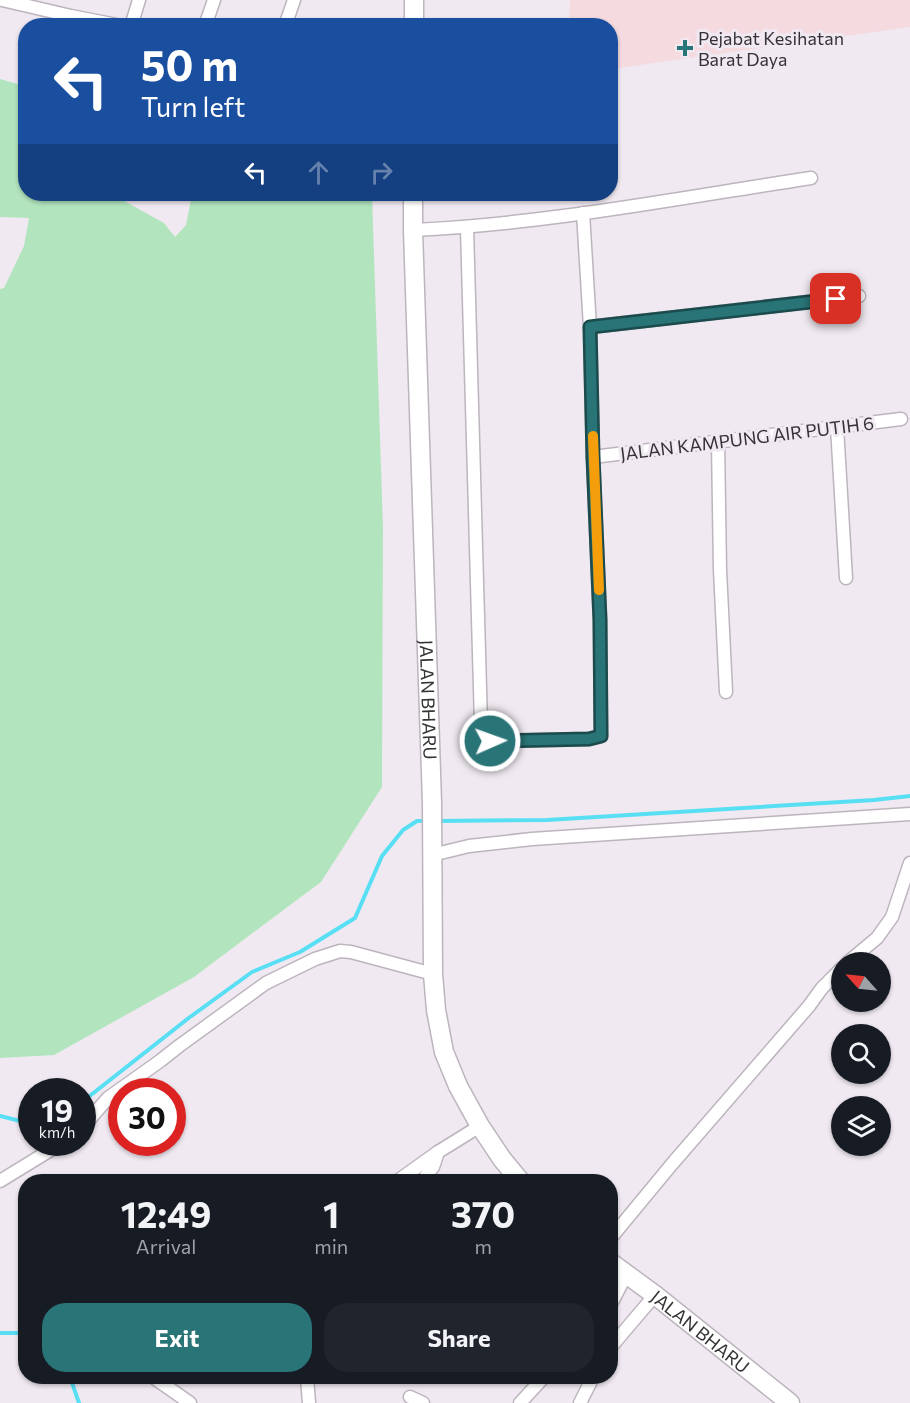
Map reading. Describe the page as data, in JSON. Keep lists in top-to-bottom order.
{
  "streets": {
    "main road": ["JALAN BHARU"],
    "street": ["JALAN KAMPUNG AIR PUTIH 6"]
  },
  "places": {
    "health": ["Pejabat Kesihatan Barat Daya"]
  },
  "north": "top left",
  "page": {
    "turn": ["50 m", "Turn left"],
    "speed": "19 km/h",
    "limit": "30",
    "eta": [
      "12:49",
      "Arrival",
      "1",
      "min",
      "370",
      "m"
    ],
    "buttons": ["Exit", "Share"]
  }
}
